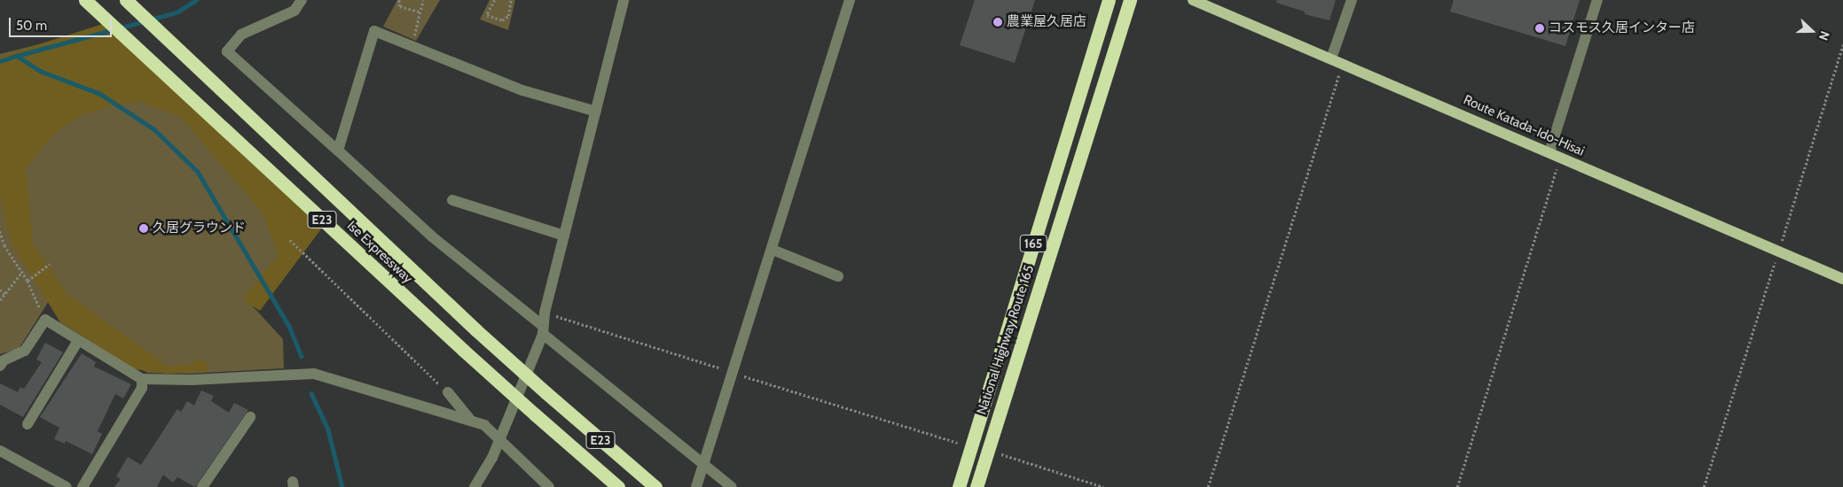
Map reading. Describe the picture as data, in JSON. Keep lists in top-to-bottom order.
{
  "streets": {
    "highway": [
      "E23",
      "165",
      "Ise Expressway",
      "National Highway Route 165"
    ],
    "main road": ["Route Katada-Ido-Hisai"]
  },
  "places": ["農業屋久居店", "コスモス久居インター店", "久居グラウンド"],
  "scale_bar": "50 m",
  "north": "right"
}
